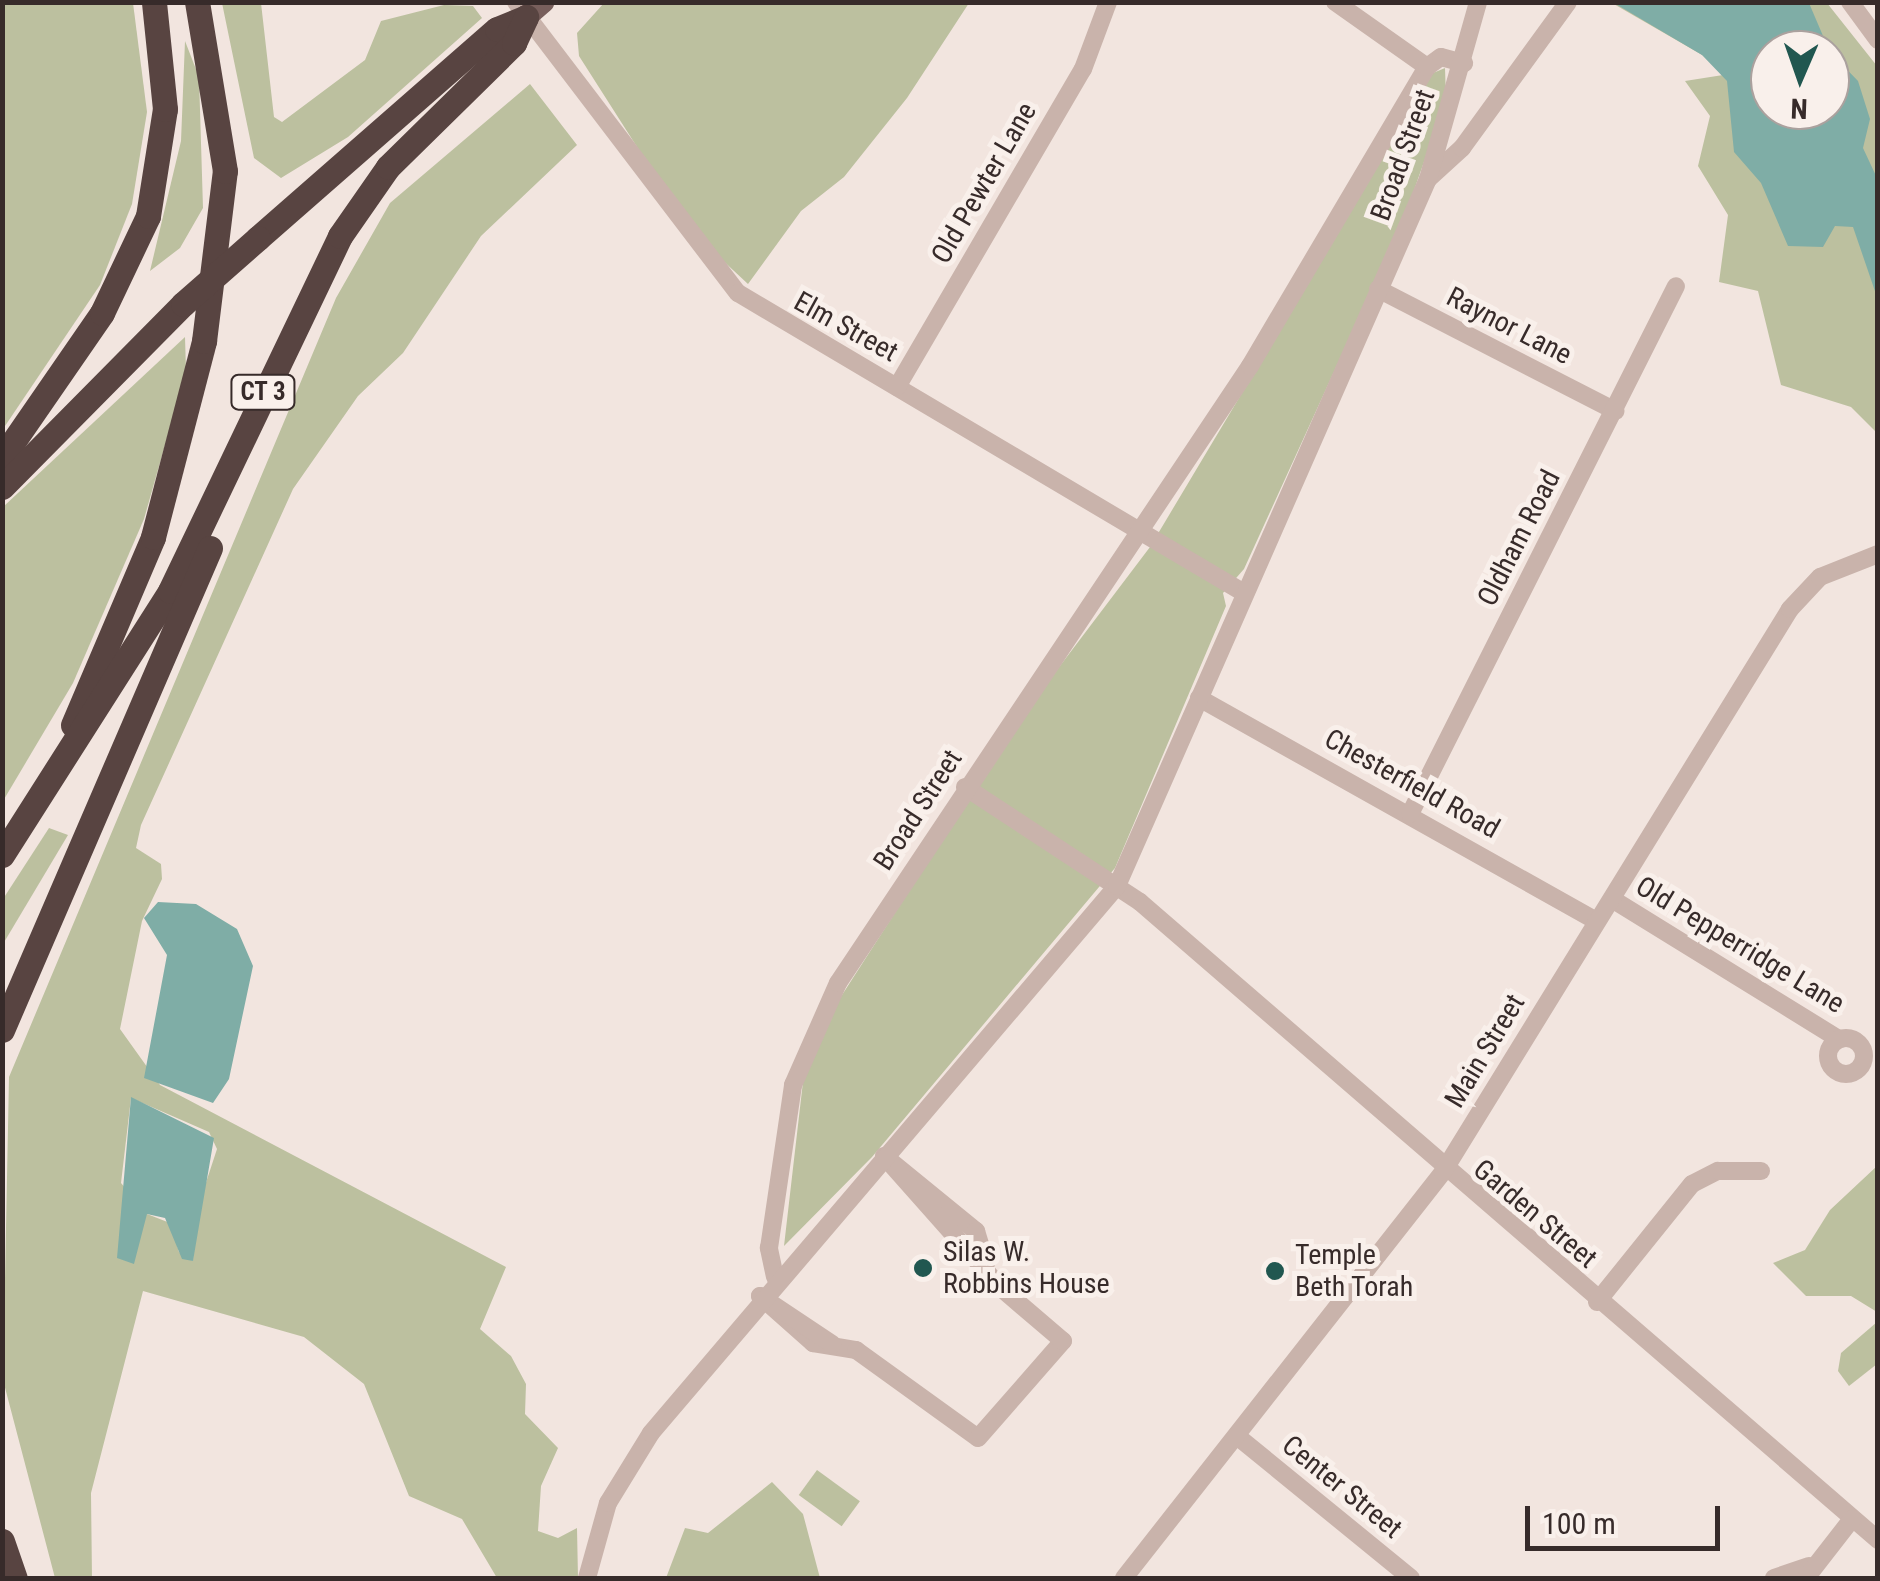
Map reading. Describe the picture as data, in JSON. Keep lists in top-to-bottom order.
{
  "streets": {
    "highway": ["CT 3"],
    "street": [
      "Broad Street",
      "Old Pewter Lane",
      "Raynor Lane",
      "Elm Street",
      "Oldham Road",
      "Chesterfield Road",
      "Old Pepperridge Lane",
      "Main Street",
      "Garden Street",
      "Center Street"
    ]
  },
  "crossings": [
    ["Broad Street", "Raynor Lane"],
    ["Broad Street", "Elm Street"],
    ["Broad Street", "Chesterfield Road"],
    ["Broad Street", "Garden Street"],
    ["Old Pewter Lane", "Elm Street"],
    ["Raynor Lane", "Oldham Road"],
    ["Elm Street", "CT 3"],
    ["Oldham Road", "Chesterfield Road"],
    ["Chesterfield Road", "Main Street"],
    ["Old Pepperridge Lane", "Main Street"],
    ["Main Street", "Garden Street"],
    ["Main Street", "Center Street"]
  ],
  "places": ["Silas W. Robbins House", "Temple Beth Torah"],
  "scale_bar": "100 m",
  "north": "bottom"
}
